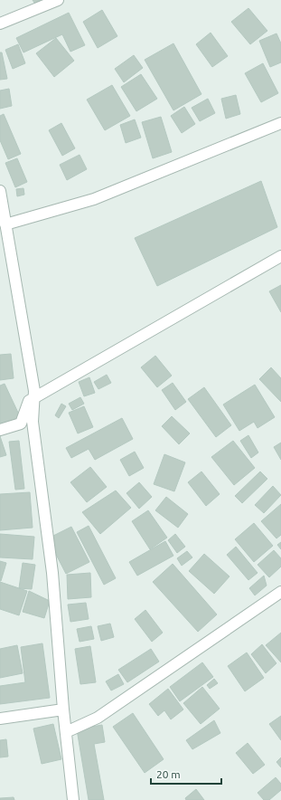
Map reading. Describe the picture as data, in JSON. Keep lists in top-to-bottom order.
{
  "scale_bar": "20 m"
}
